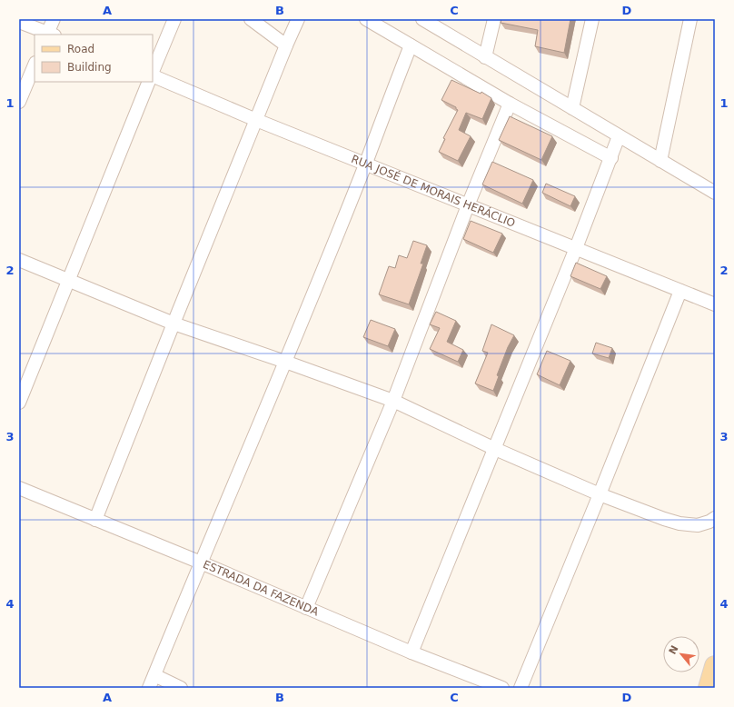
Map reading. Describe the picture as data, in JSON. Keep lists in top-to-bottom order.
{
  "streets": {
    "street": ["RUA JOSÉ DE MORAIS HERÁCLIO", "ESTRADA DA FAZENDA"]
  },
  "legend": ["Road", "Building"],
  "north": "top left",
  "grid": {
    "columns": [
      "A",
      "B",
      "C",
      "D"
    ],
    "rows": [
      "1",
      "2",
      "3",
      "4"
    ]
  }
}
